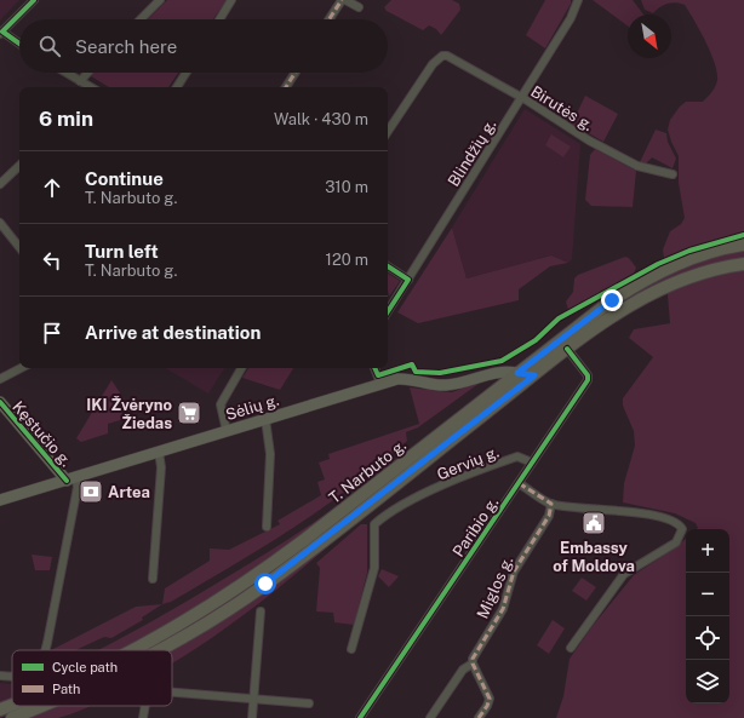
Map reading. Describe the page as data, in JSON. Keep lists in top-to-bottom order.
{
  "streets": {
    "main road": ["Sėlių g.", "Kęstučio g.", "T. Narbuto g."],
    "street": [
      "Birutės g.",
      "Blindžių g.",
      "Gervių g.",
      "Paribio g.",
      "Miglos g."
    ]
  },
  "crossings": [
    ["Birutės g.", "Blindžių g."],
    ["Sėlių g.", "Kęstučio g."],
    ["Sėlių g.", "T. Narbuto g."],
    ["Gervių g.", "Paribio g."],
    ["T. Narbuto g.", "Paribio g."]
  ],
  "places": {
    "supermarket": ["IKI Žvėryno Žiedas"],
    "bank": ["Artea"],
    "public building": ["Embassy of Moldova"]
  },
  "legend": ["Cycle path", "Path"],
  "north": "bottom right",
  "page": {
    "search": "Search here",
    "heading": ["6 min", "Walk · 430 m"],
    "list": [
      ["Continue", "T. Narbuto g.", "310 m"],
      ["Turn left", "T. Narbuto g.", "120 m"],
      "Arrive at destination"
    ],
    "map_buttons": ["+", "−"]
  }
}
